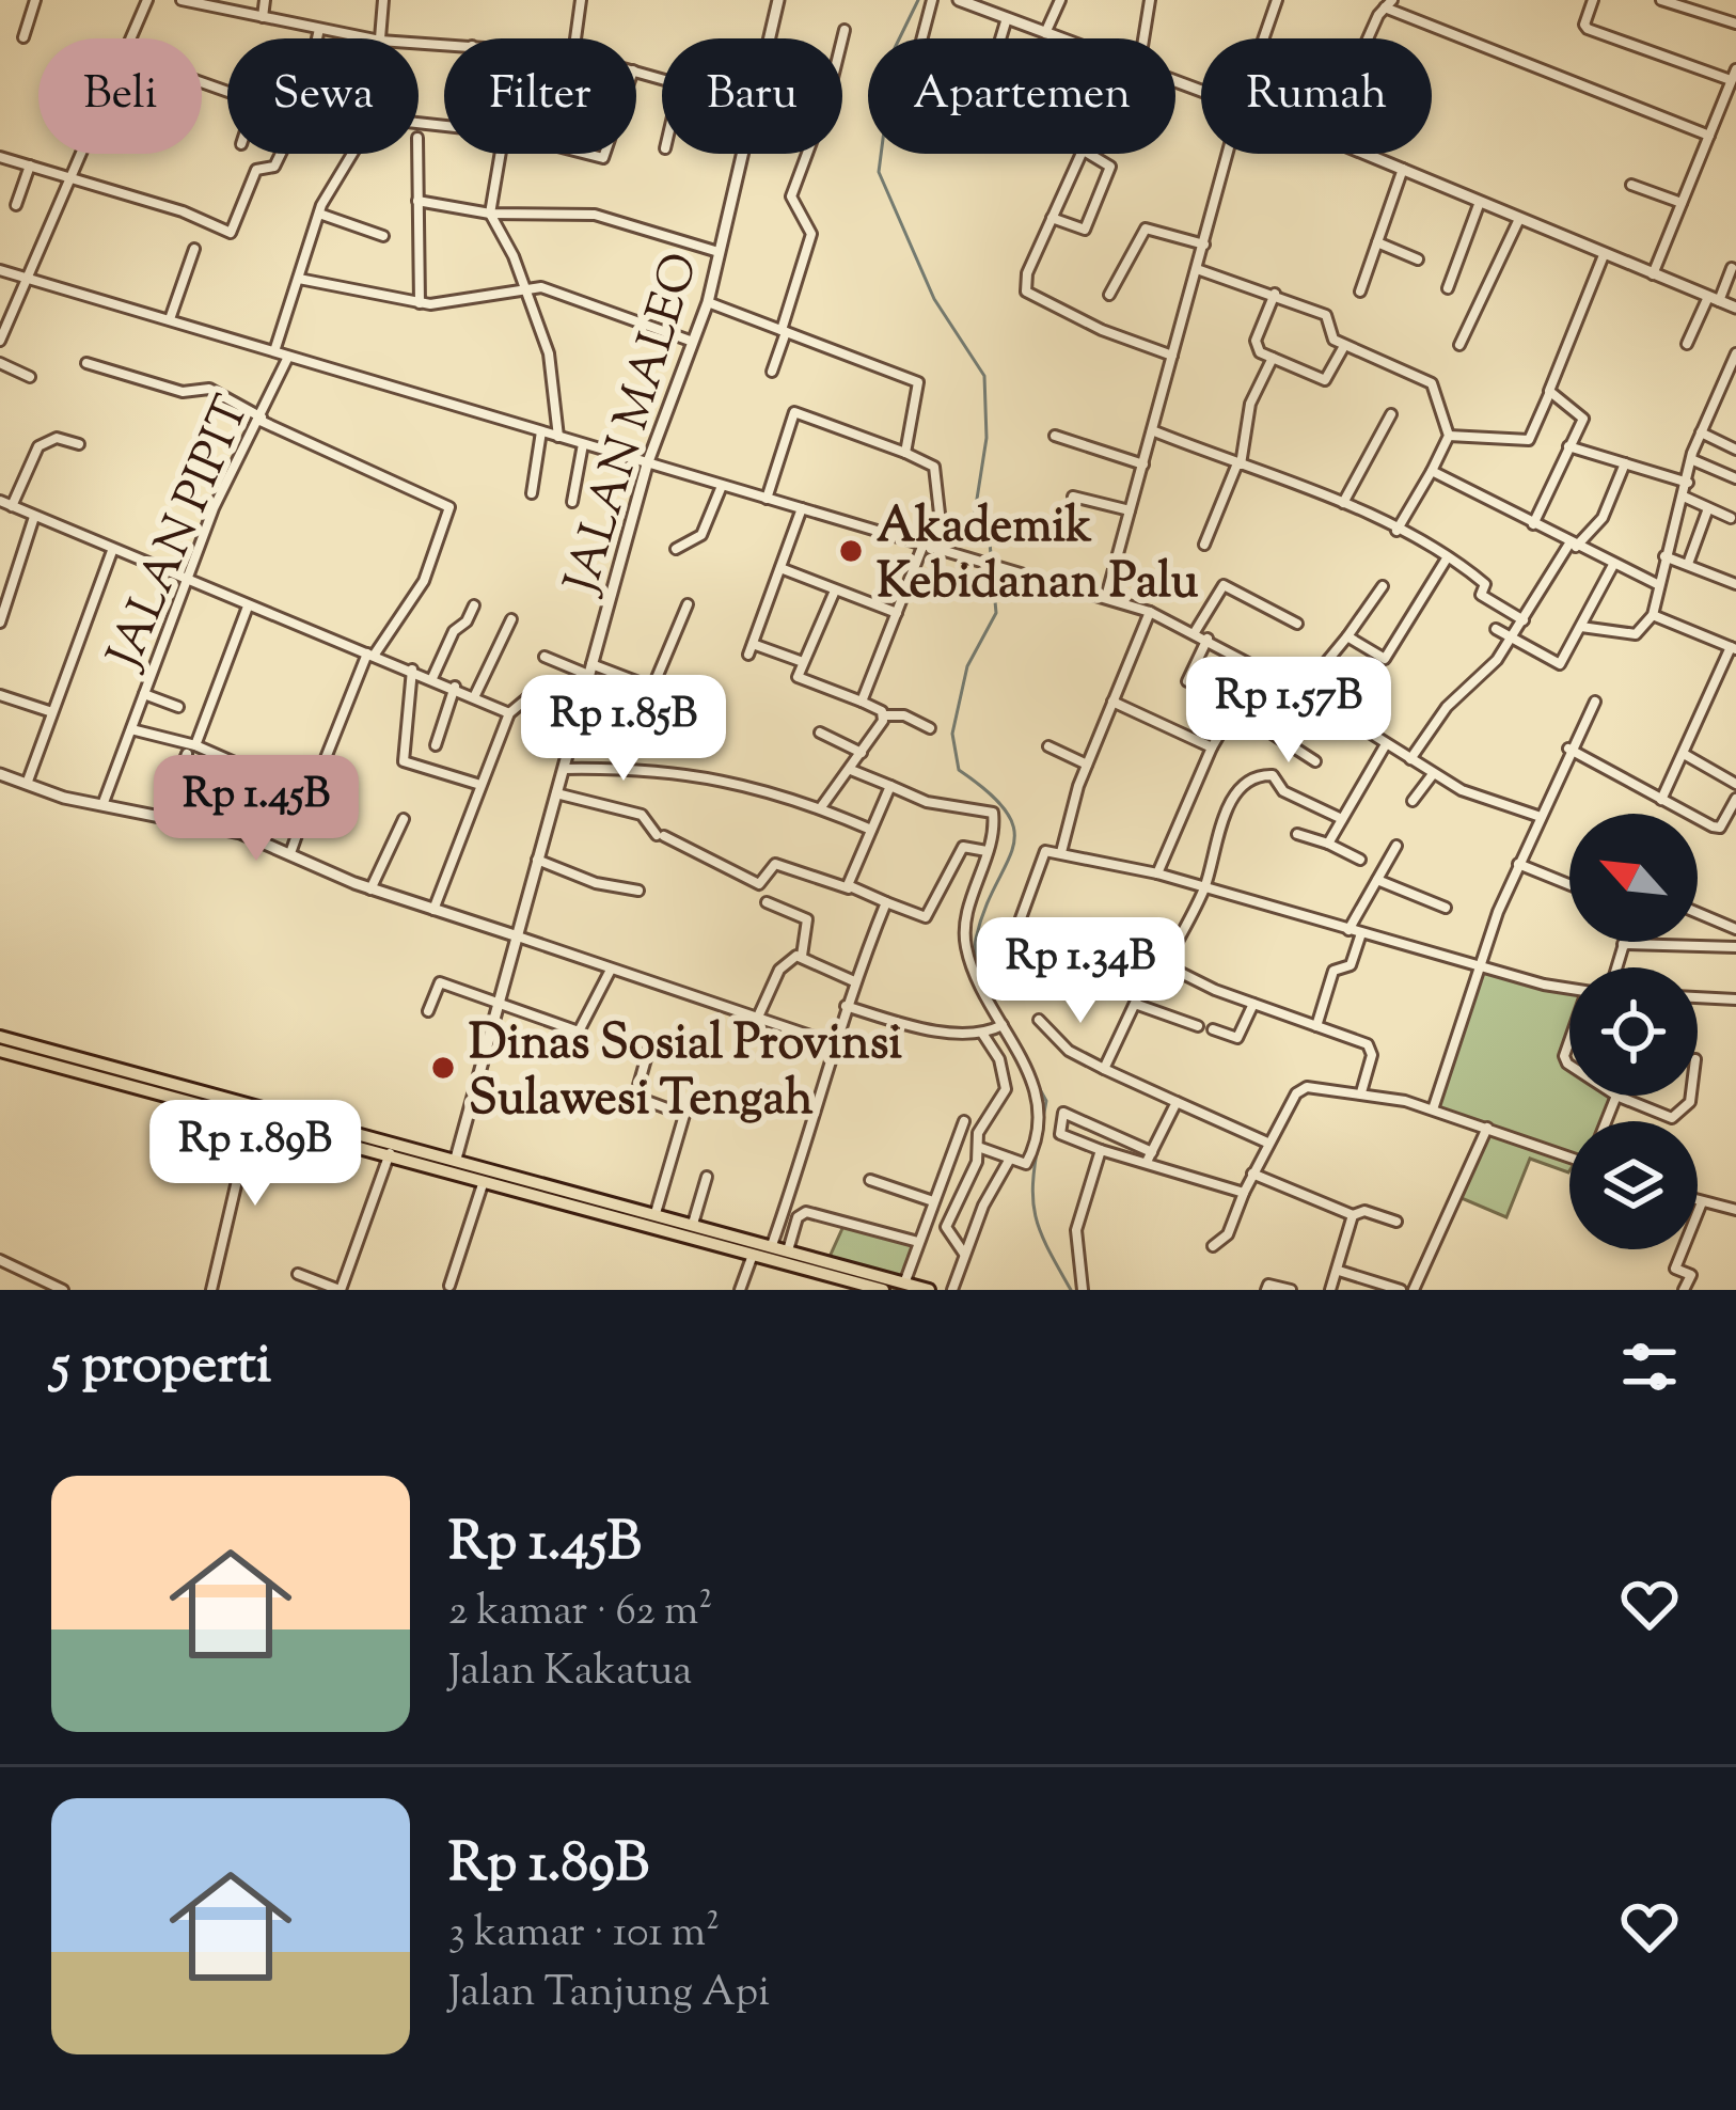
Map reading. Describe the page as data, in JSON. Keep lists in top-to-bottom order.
{
  "streets": {
    "street": ["JALAN MALEO", "JALAN PIPIT"]
  },
  "places": ["Akademik Kebidanan Palu", "Dinas Sosial Provinsi Sulawesi Tengah"],
  "north": "top left",
  "page": {
    "chip": [
      "Beli",
      "Sewa",
      "Filter",
      "Baru",
      "Apartemen",
      "Rumah"
    ],
    "price": [
      "Rp 1.57B",
      "Rp 1.85B",
      "Rp 1.45B",
      "Rp 1.34B",
      "Rp 1.89B"
    ],
    "heading": "5 properti",
    "list": [
      {
        "name": "Rp 1.45B",
        "note": "2 kamar · 62 m² · Jalan Kakatua"
      },
      {
        "name": "Rp 1.89B",
        "note": "3 kamar · 101 m² · Jalan Tanjung Api"
      }
    ]
  }
}
